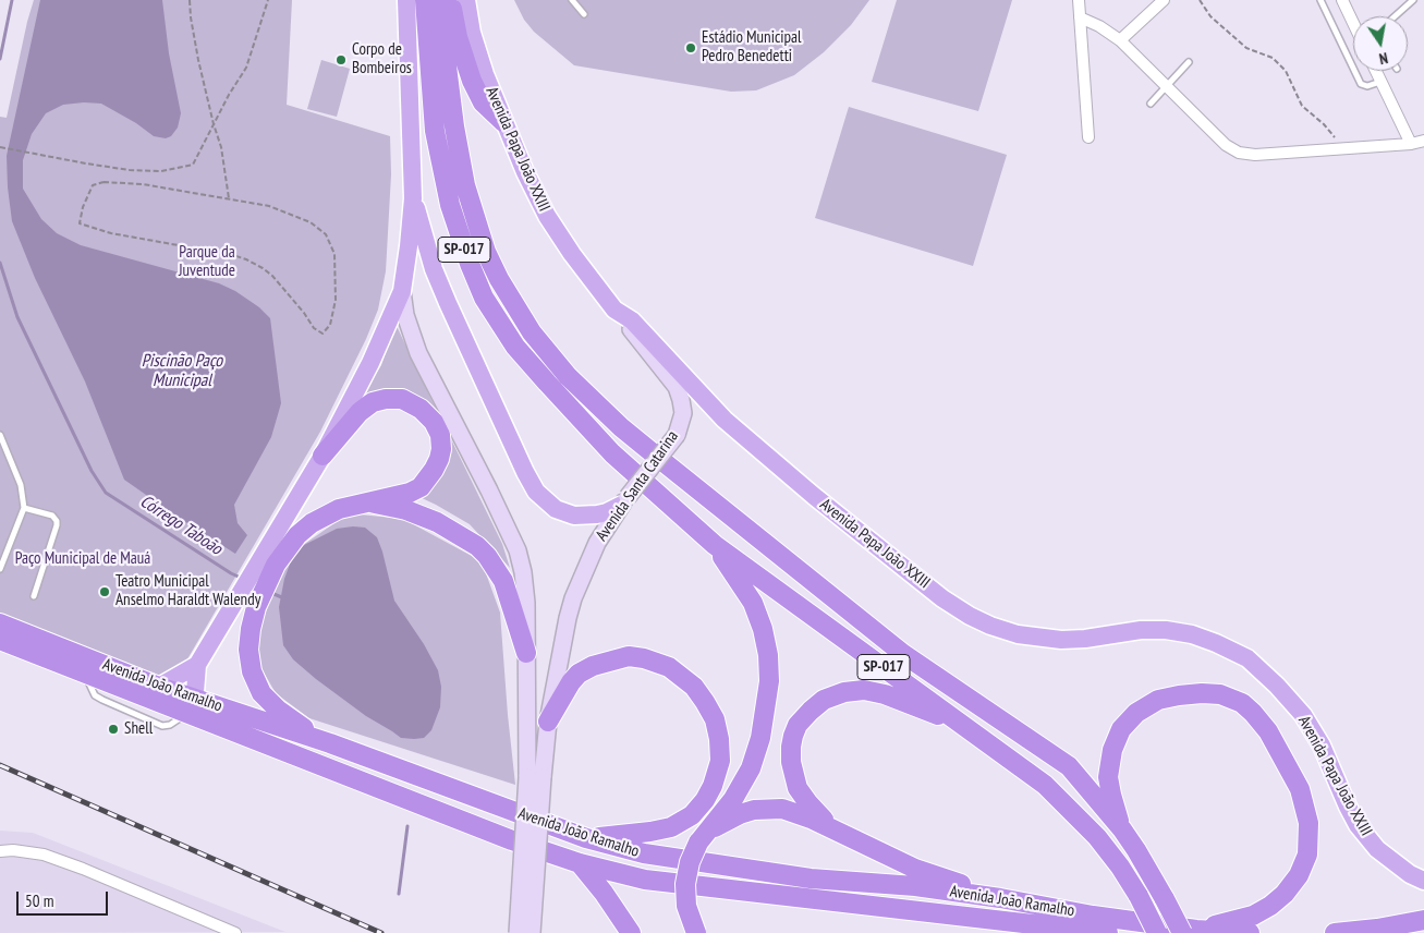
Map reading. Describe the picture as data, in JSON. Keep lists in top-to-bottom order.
{
  "streets": {
    "highway": ["SP-017", "Avenida João Ramalho"],
    "main road": ["Avenida Papa João XXIII", "Avenida Santa Catarina"]
  },
  "crossings": [
    ["Avenida Papa João XXIII", "Avenida Santa Catarina"],
    ["SP-017", "Avenida João Ramalho"]
  ],
  "water": ["Piscinão Paço Municipal", "Córrego Taboão"],
  "parks": ["Parque da Juventude", "Paço Municipal de Mauá"],
  "places": [
    "Estádio Municipal Pedro Benedetti",
    "Corpo de Bombeiros",
    "Teatro Municipal Anselmo Haraldt Walendy",
    "Shell"
  ],
  "scale_bar": "50 m",
  "north": "bottom"
}
